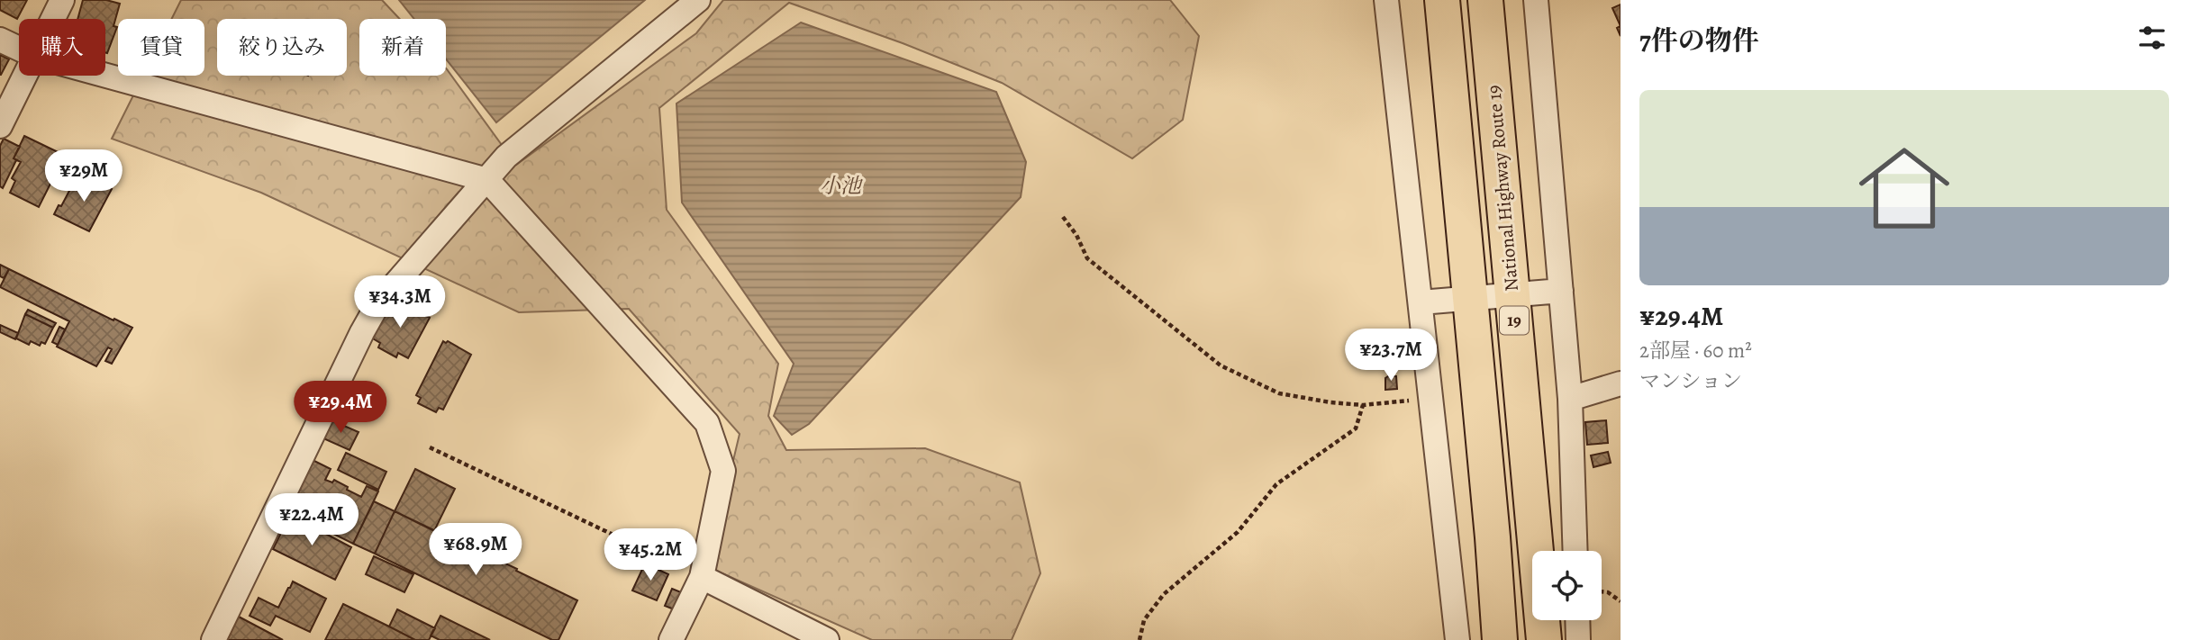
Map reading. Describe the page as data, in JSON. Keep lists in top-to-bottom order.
{
  "streets": {
    "highway": ["National Highway Route 19", "19"]
  },
  "water": ["小池"],
  "page": {
    "heading": "7件の物件",
    "chip": [
      "購入",
      "賃貸",
      "絞り込み",
      "新着"
    ],
    "list": [
      {
        "name": "¥29.4M",
        "note": "2部屋 · 60 m² · マンション"
      }
    ],
    "price": [
      "¥29M",
      "¥34.3M",
      "¥23.7M",
      "¥29.4M",
      "¥22.4M",
      "¥68.9M",
      "¥45.2M"
    ]
  }
}
